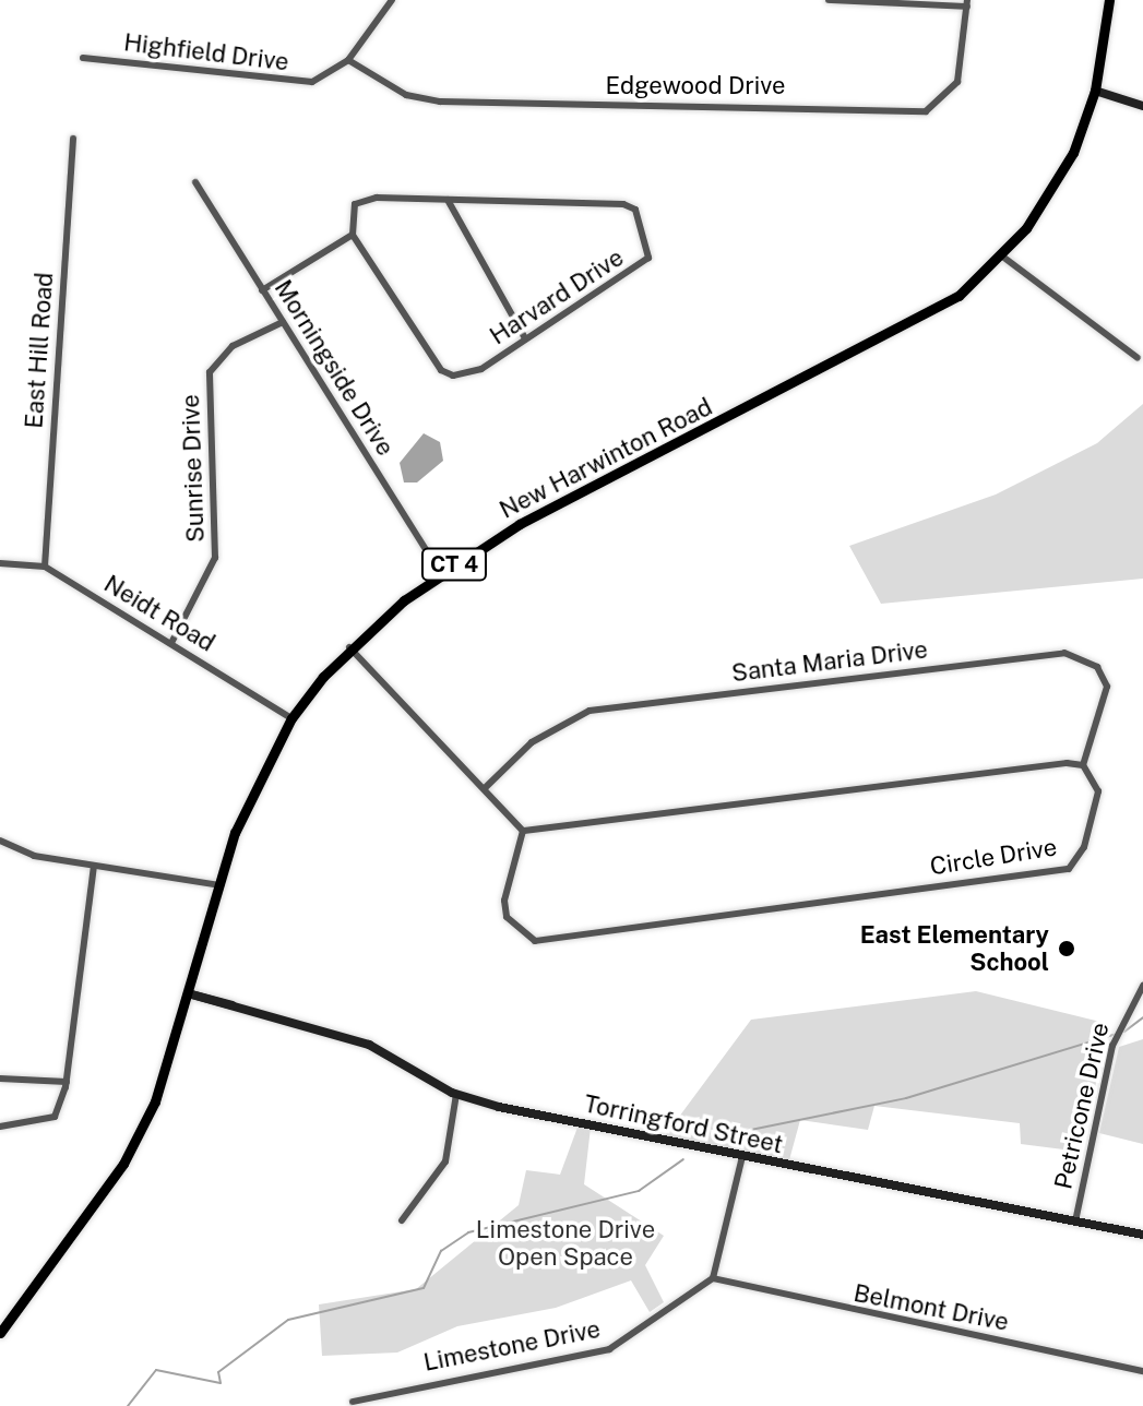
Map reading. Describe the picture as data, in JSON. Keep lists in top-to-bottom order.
{
  "streets": {
    "main road": ["New Harwinton Road", "CT 4", "Torringford Street"],
    "street": [
      "Highfield Drive",
      "Edgewood Drive",
      "Harvard Drive",
      "East Hill Road",
      "Morningside Drive",
      "Sunrise Drive",
      "Neidt Road",
      "Santa Maria Drive",
      "Circle Drive",
      "Petricone Drive",
      "Belmont Drive",
      "Limestone Drive"
    ]
  },
  "crossings": [
    ["Highfield Drive", "Edgewood Drive"],
    ["East Hill Road", "Neidt Road"],
    ["Morningside Drive", "New Harwinton Road"],
    ["Morningside Drive", "Sunrise Drive"],
    ["New Harwinton Road", "Neidt Road"],
    ["New Harwinton Road", "Torringford Street"],
    ["Sunrise Drive", "Neidt Road"],
    ["Santa Maria Drive", "Circle Drive"],
    ["Petricone Drive", "Torringford Street"],
    ["Belmont Drive", "Limestone Drive"]
  ],
  "parks": ["Limestone Drive Open Space"],
  "places": ["East Elementary School"]
}
